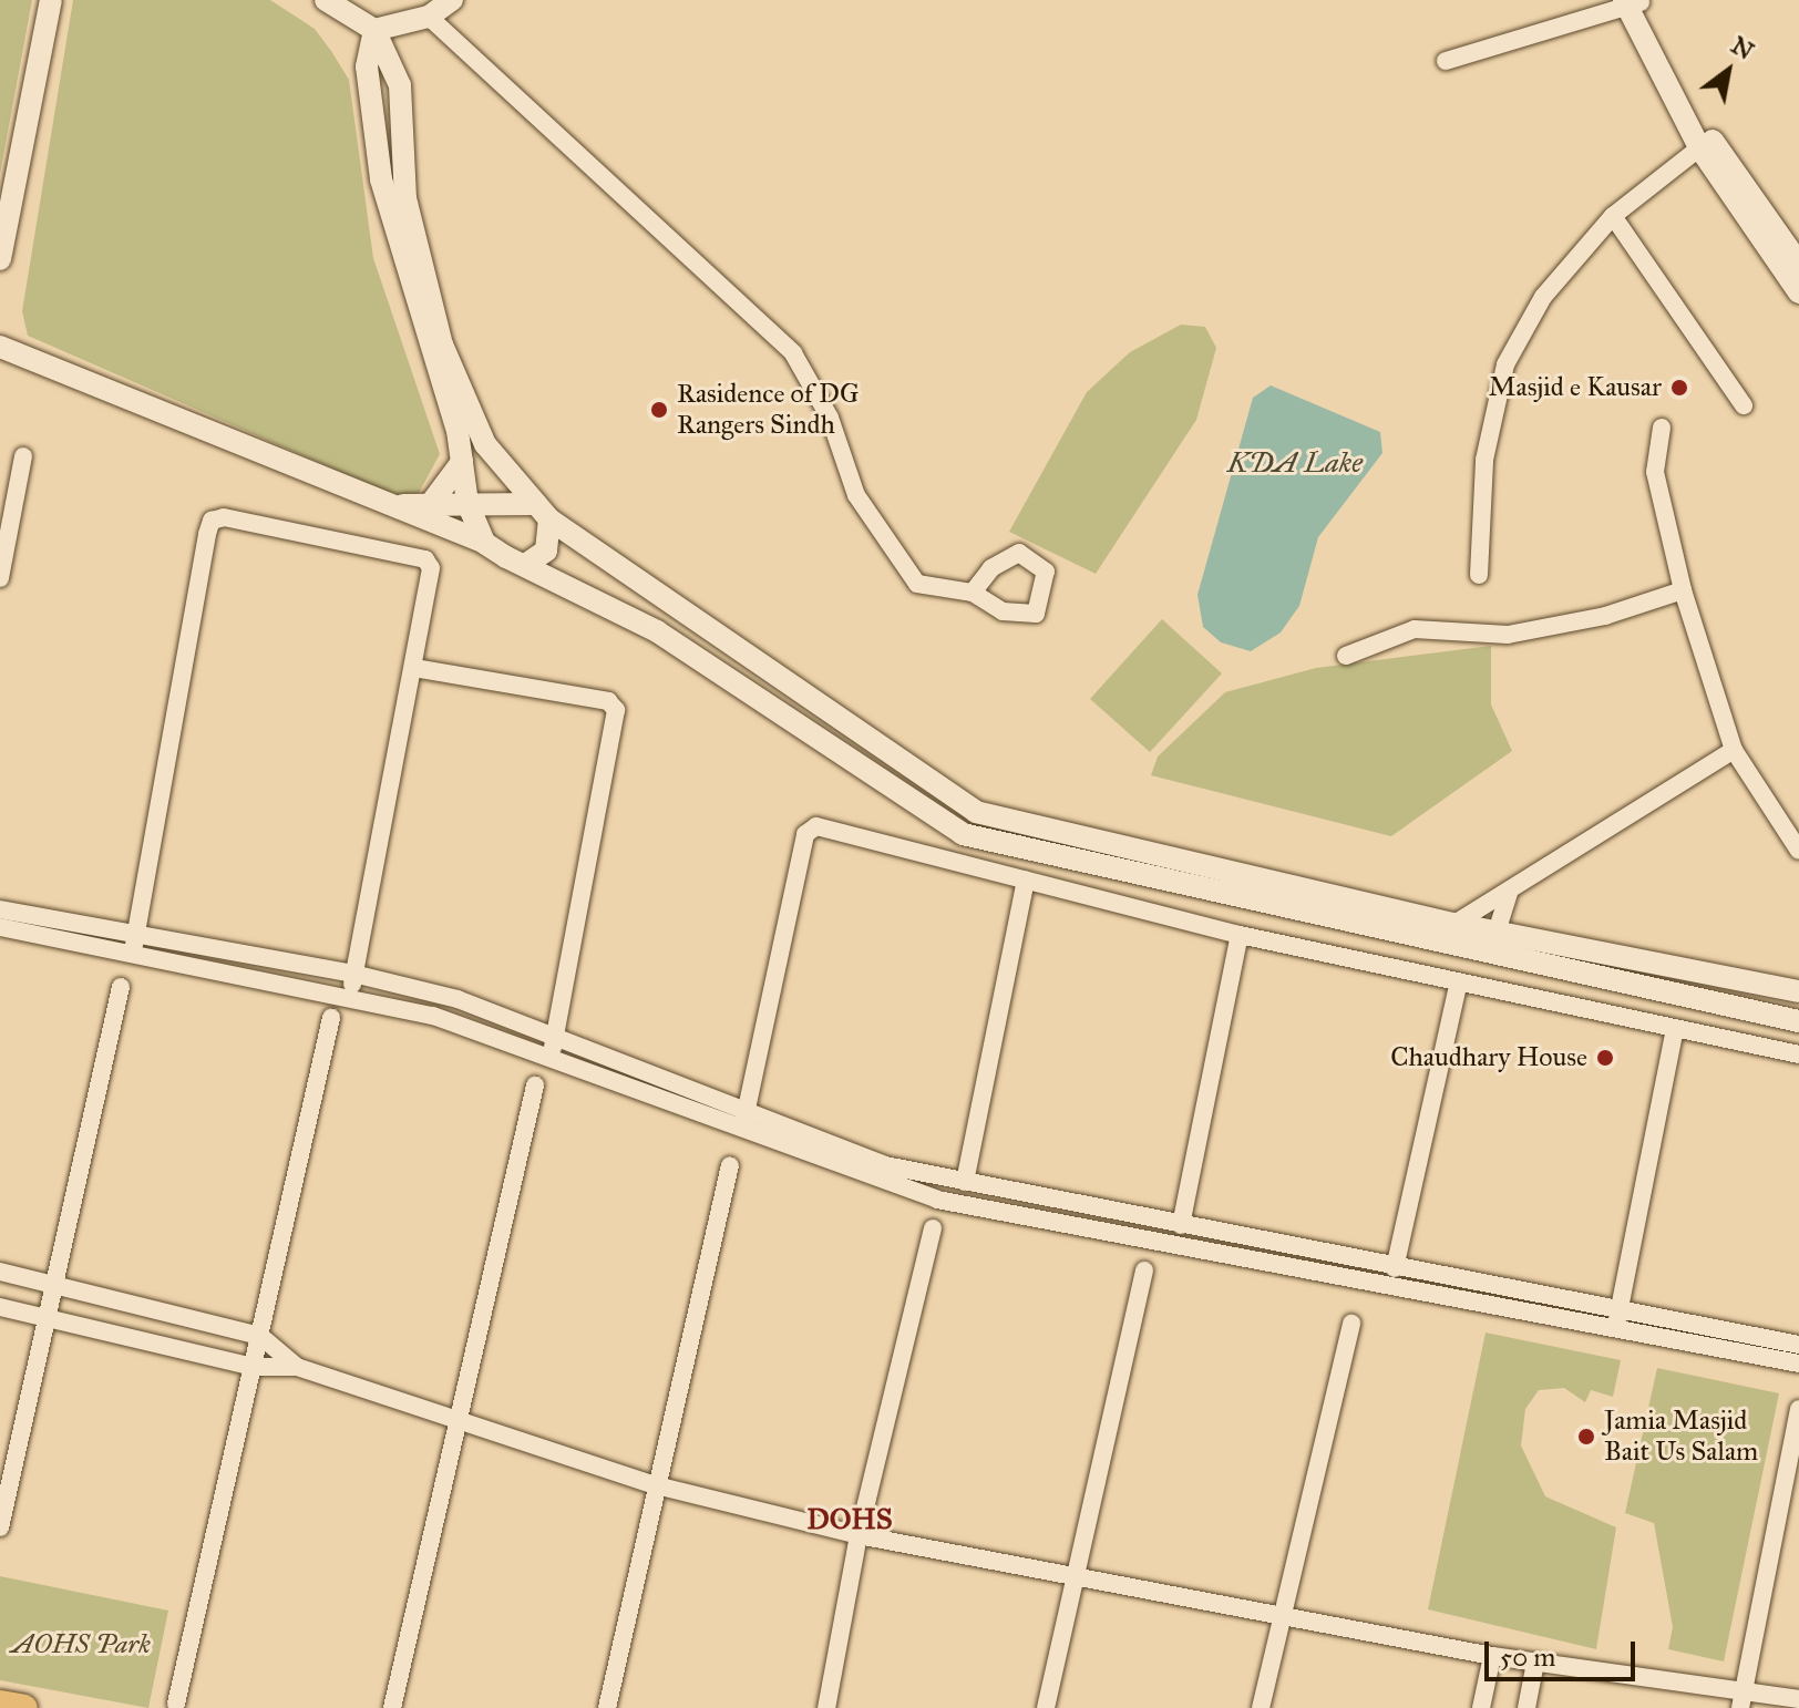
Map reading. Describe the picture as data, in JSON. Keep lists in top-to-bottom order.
{
  "districts": ["DOHS"],
  "water": ["KDA Lake"],
  "parks": ["AOHS Park"],
  "places": [
    "Masjid e Kausar",
    "Rasidence of DG Rangers Sindh",
    "Chaudhary House",
    "Jamia Masjid Bait Us Salam"
  ],
  "scale_bar": "50 m",
  "north": "top right"
}
